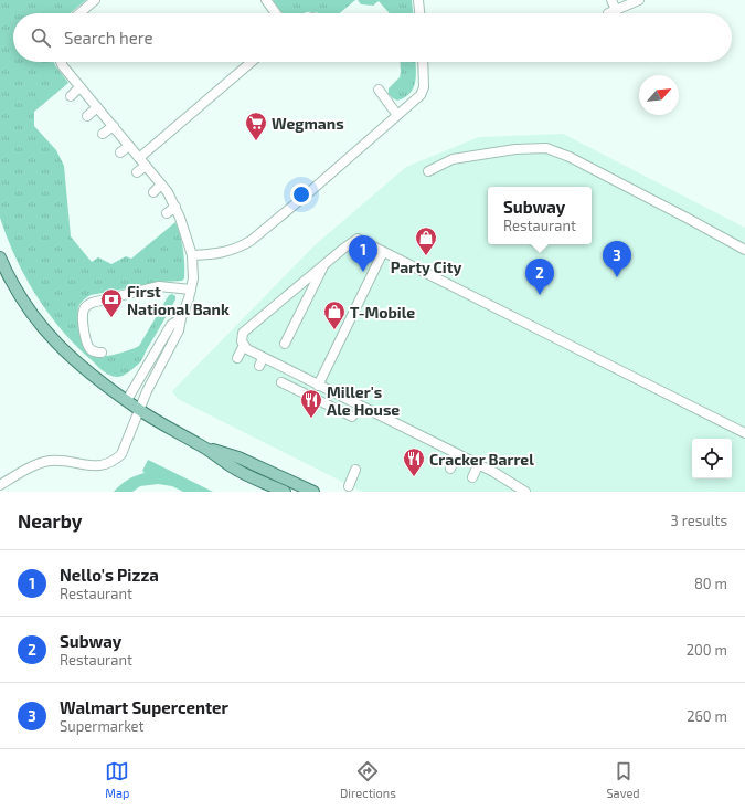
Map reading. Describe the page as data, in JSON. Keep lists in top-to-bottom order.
{
  "places": {
    "supermarket": ["Wegmans"],
    "shop": ["Party City", "T-Mobile"],
    "bank": ["First National Bank"],
    "restaurant": ["Miller's Ale House", "Cracker Barrel"]
  },
  "north": "top right",
  "page": {
    "search": "Search here",
    "popup": ["Subway", "Restaurant"],
    "pins": ["1", "3", "2"],
    "heading": ["Nearby", "3 results"],
    "list": [
      {
        "mark": "1",
        "name": "Nello's Pizza",
        "note": "Restaurant",
        "value": "80 m"
      },
      {
        "mark": "2",
        "name": "Subway",
        "note": "Restaurant",
        "value": "200 m"
      },
      {
        "mark": "3",
        "name": "Walmart Supercenter",
        "note": "Supermarket",
        "value": "260 m"
      }
    ],
    "nav": ["Map", "Directions", "Saved"]
  }
}
